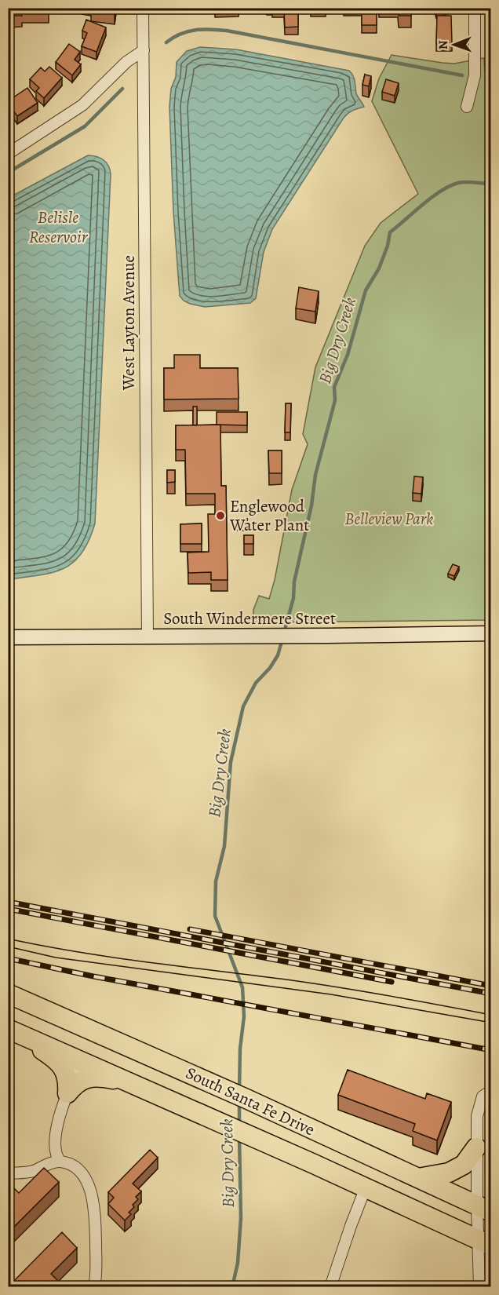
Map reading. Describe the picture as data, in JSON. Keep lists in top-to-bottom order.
{
  "streets": {
    "highway": ["South Santa Fe Drive"],
    "street": ["West Layton Avenue", "South Windermere Street"]
  },
  "crossings": [
    ["West Layton Avenue", "South Windermere Street"]
  ],
  "water": ["Belisle Reservoir", "Big Dry Creek"],
  "parks": ["Belleview Park"],
  "places": ["Englewood Water Plant"],
  "north": "left"
}
